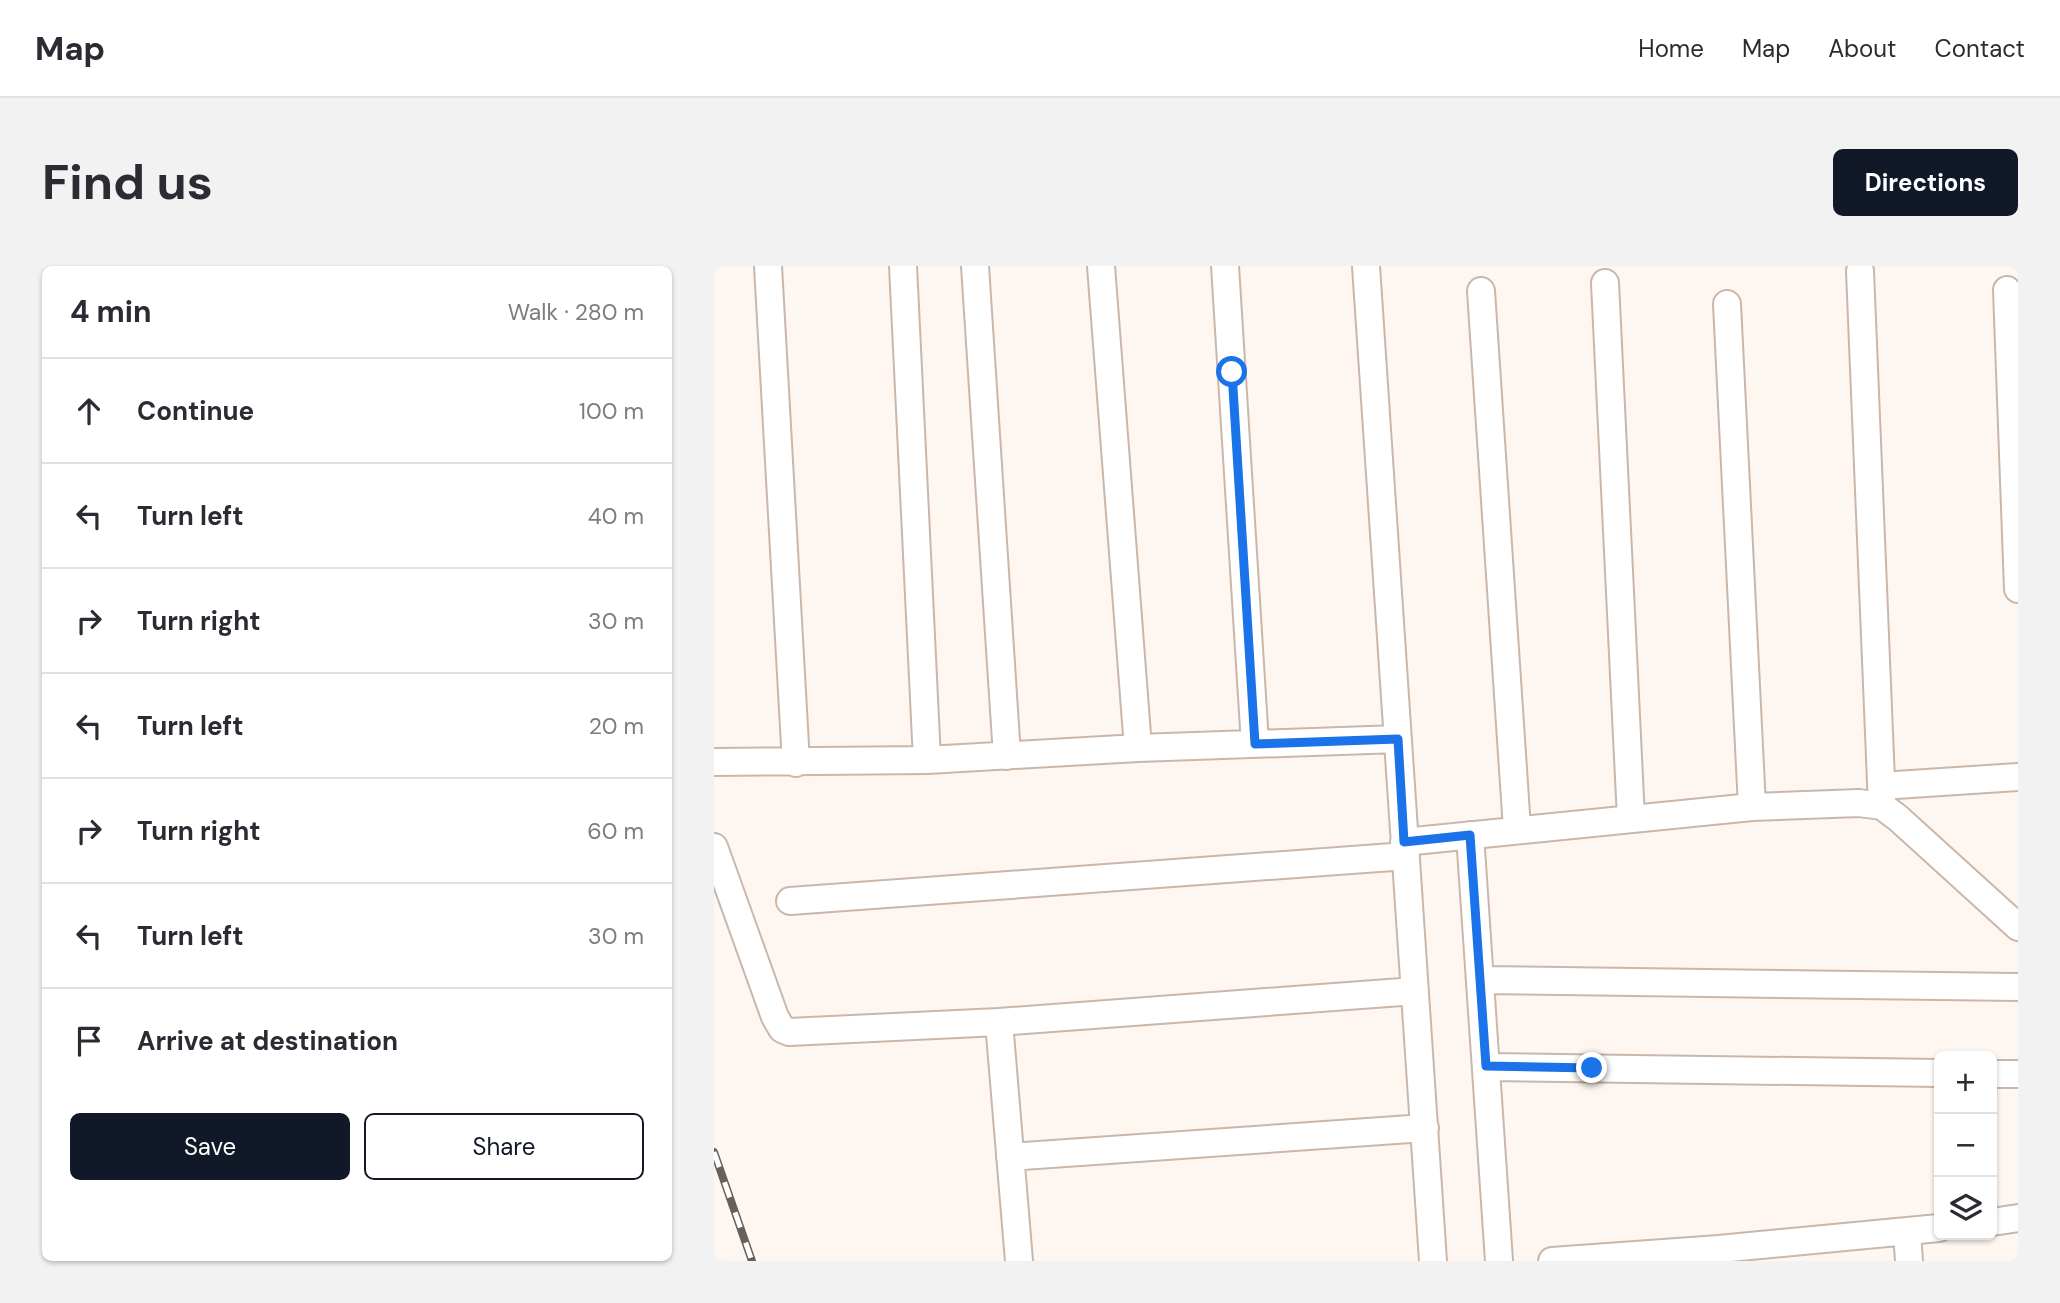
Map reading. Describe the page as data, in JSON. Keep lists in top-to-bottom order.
{
  "page": {
    "header": "Map",
    "nav": [
      "Home",
      "Map",
      "About",
      "Contact"
    ],
    "buttons": [
      "Directions",
      ["Save", "Share"]
    ],
    "title": "Find us",
    "heading": ["4 min", "Walk · 280 m"],
    "list": [
      ["Continue", "100 m"],
      ["Turn left", "40 m"],
      ["Turn right", "30 m"],
      ["Turn left", "20 m"],
      ["Turn right", "60 m"],
      ["Turn left", "30 m"],
      "Arrive at destination"
    ],
    "map_buttons": ["+", "−"]
  }
}
